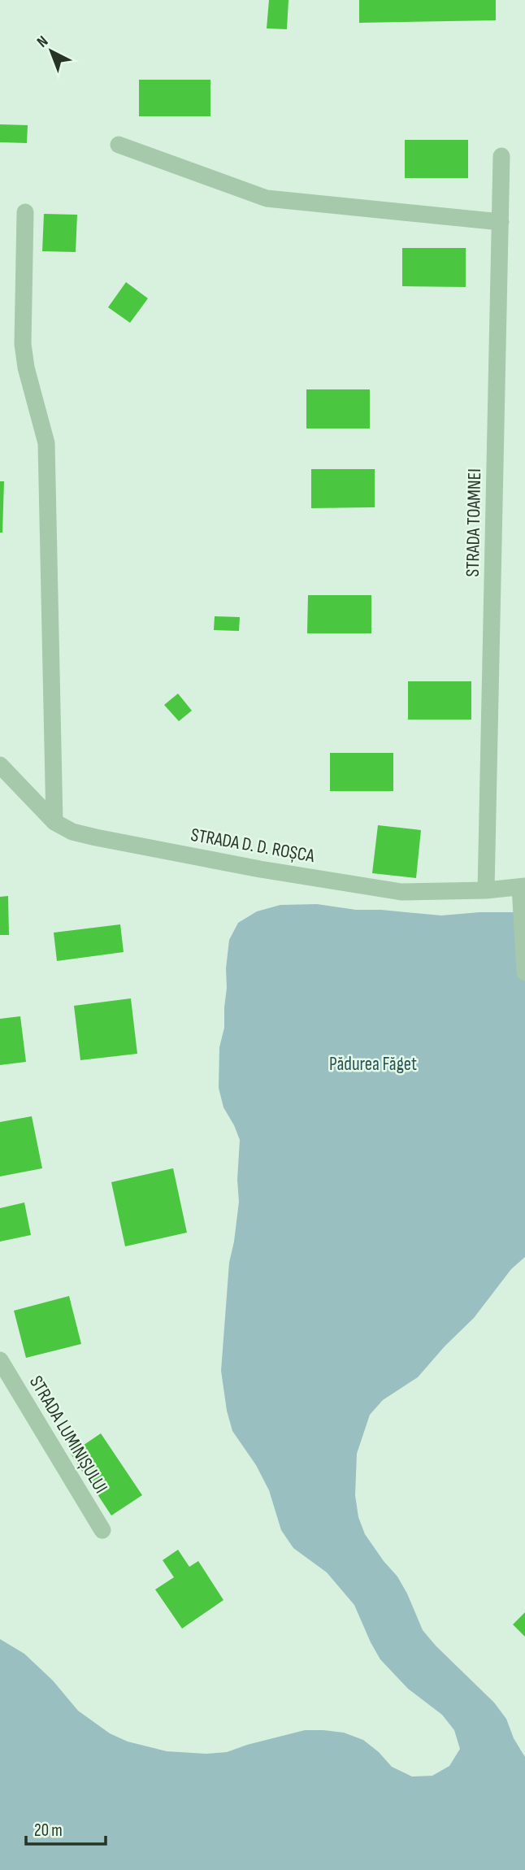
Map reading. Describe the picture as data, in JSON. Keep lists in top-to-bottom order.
{
  "streets": {
    "street": ["STRADA TOAMNEI", "STRADA D. D. ROȘCA", "STRADA LUMINIȘULUI"]
  },
  "crossings": [
    ["STRADA TOAMNEI", "STRADA D. D. ROȘCA"]
  ],
  "parks": ["Pădurea Făget"],
  "scale_bar": "20 m",
  "north": "top left"
}
